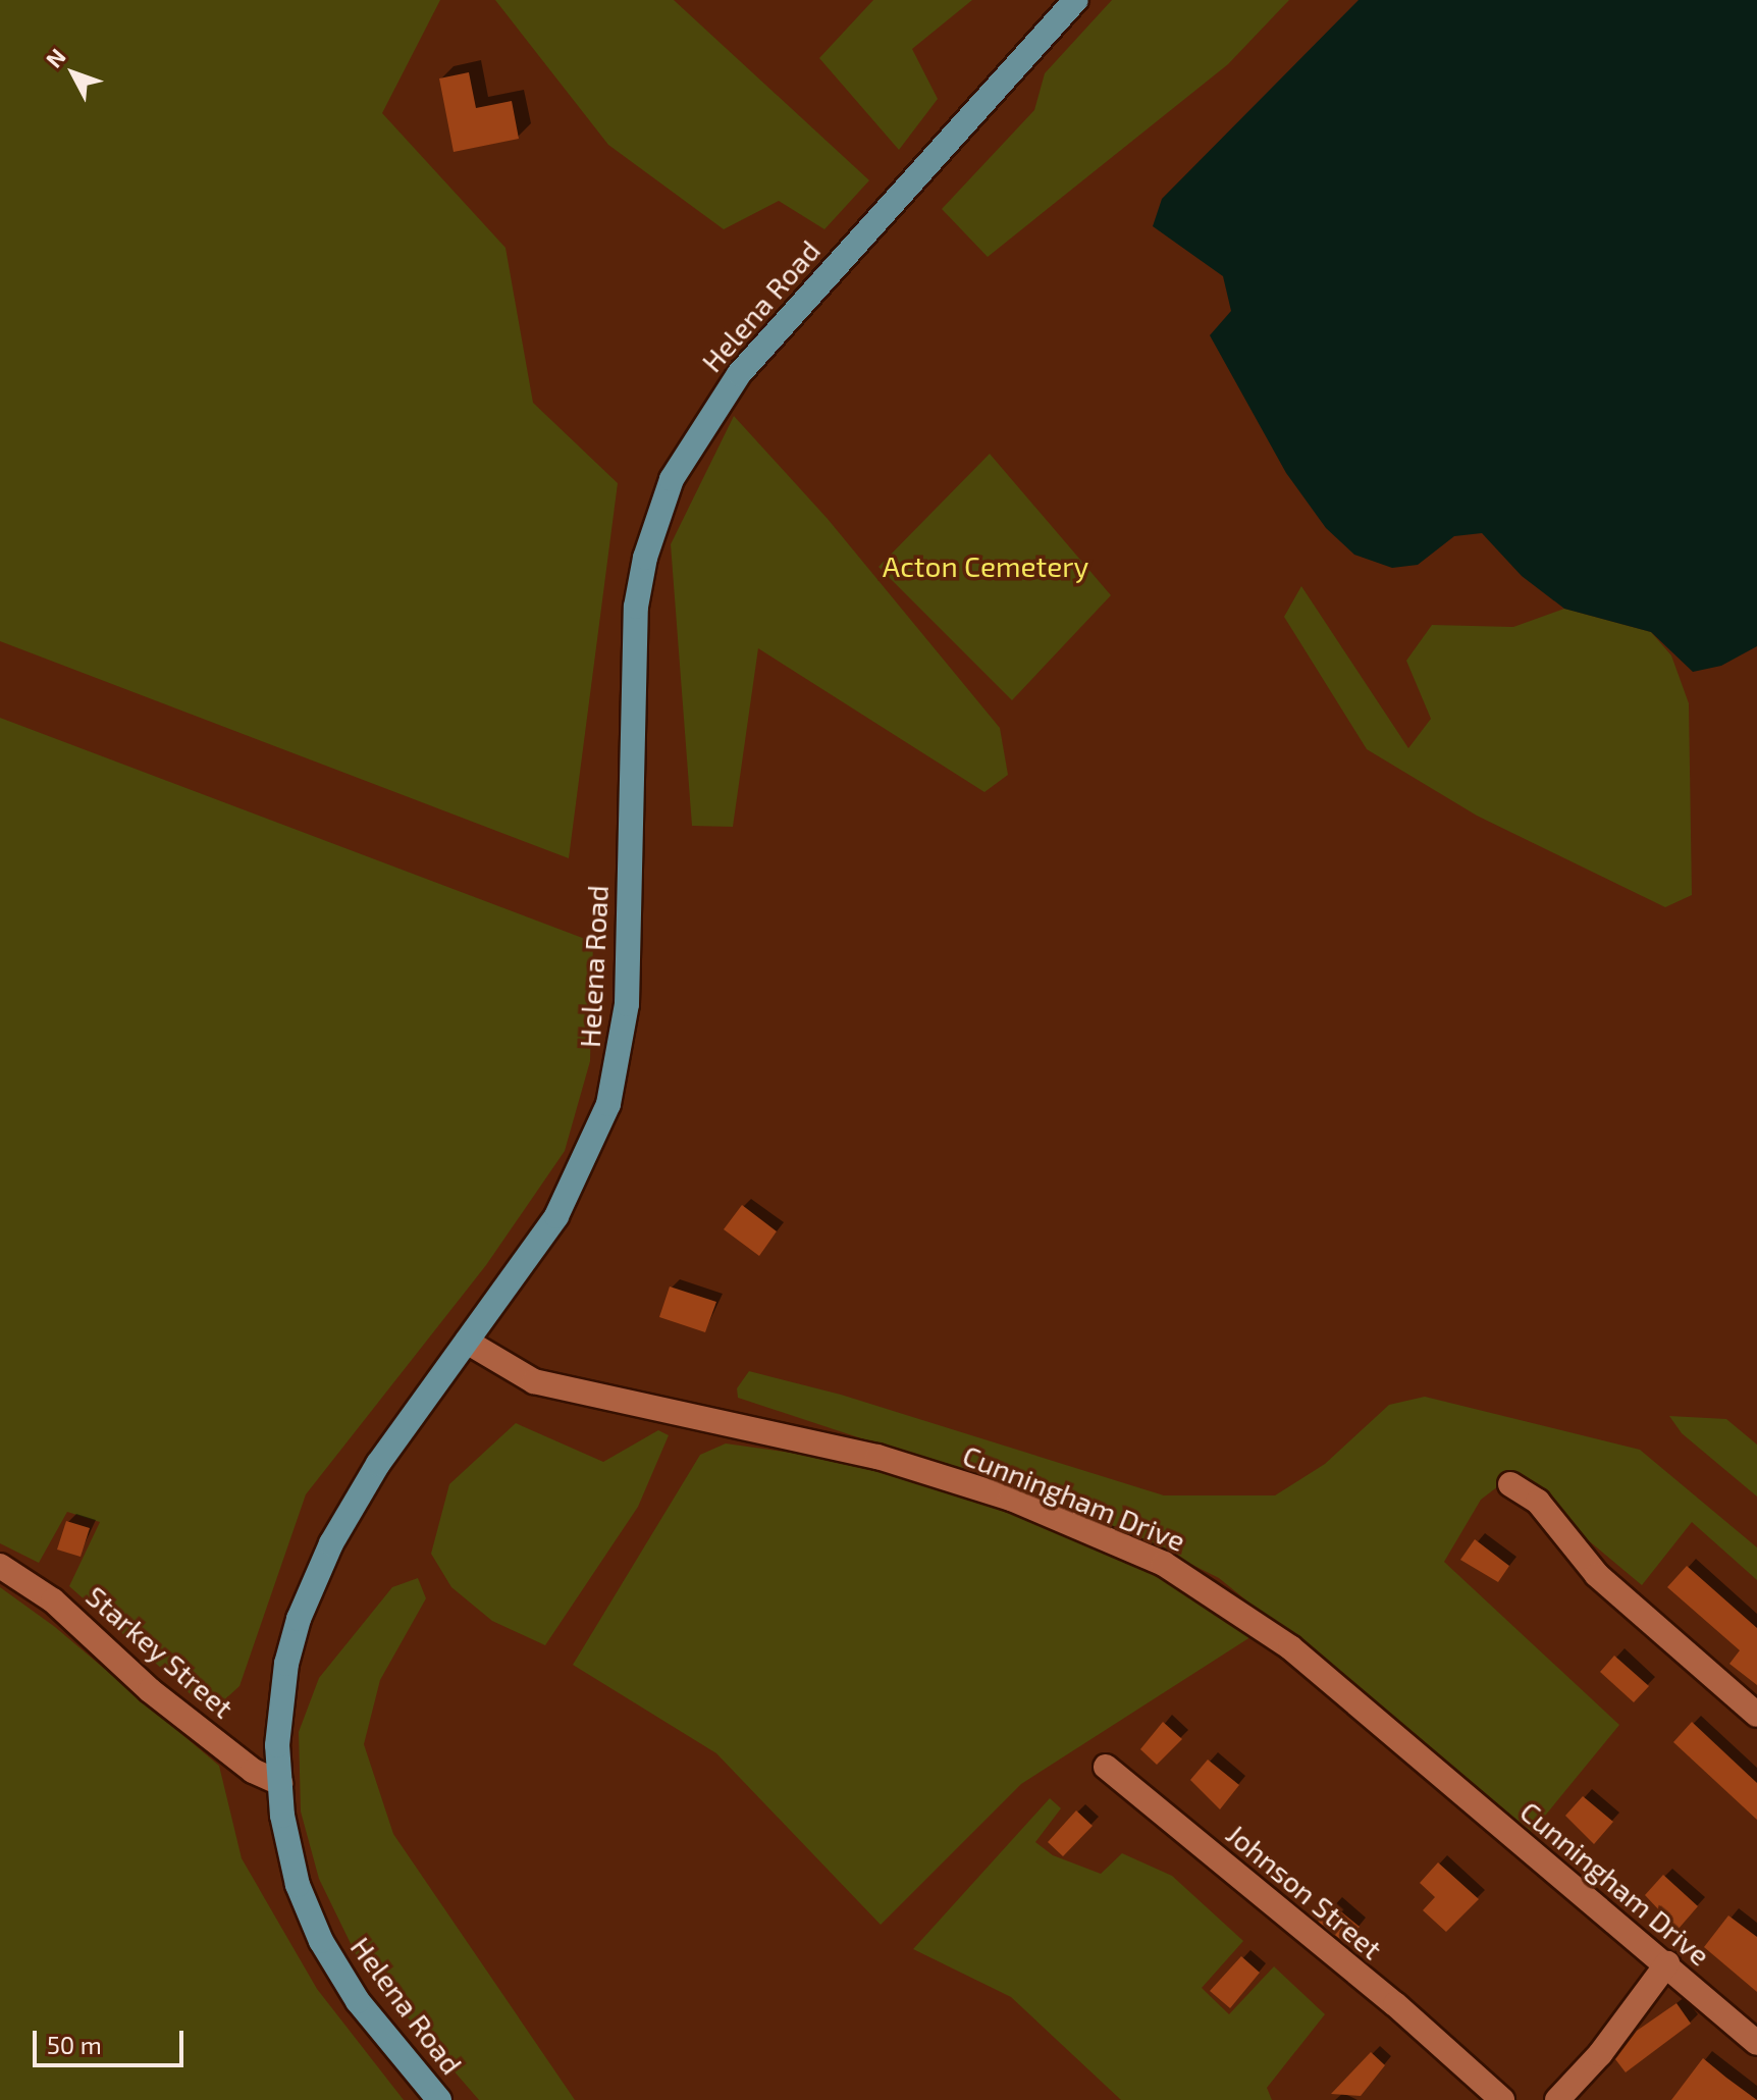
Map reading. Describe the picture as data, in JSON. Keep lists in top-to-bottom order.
{
  "streets": {
    "main road": ["Helena Road"],
    "street": ["Cunningham Drive", "Starkey Street", "Johnson Street"]
  },
  "crossings": [
    ["Helena Road", "Cunningham Drive"],
    ["Helena Road", "Starkey Street"]
  ],
  "parks": ["Acton Cemetery"],
  "scale_bar": "50 m",
  "north": "top left"
}
